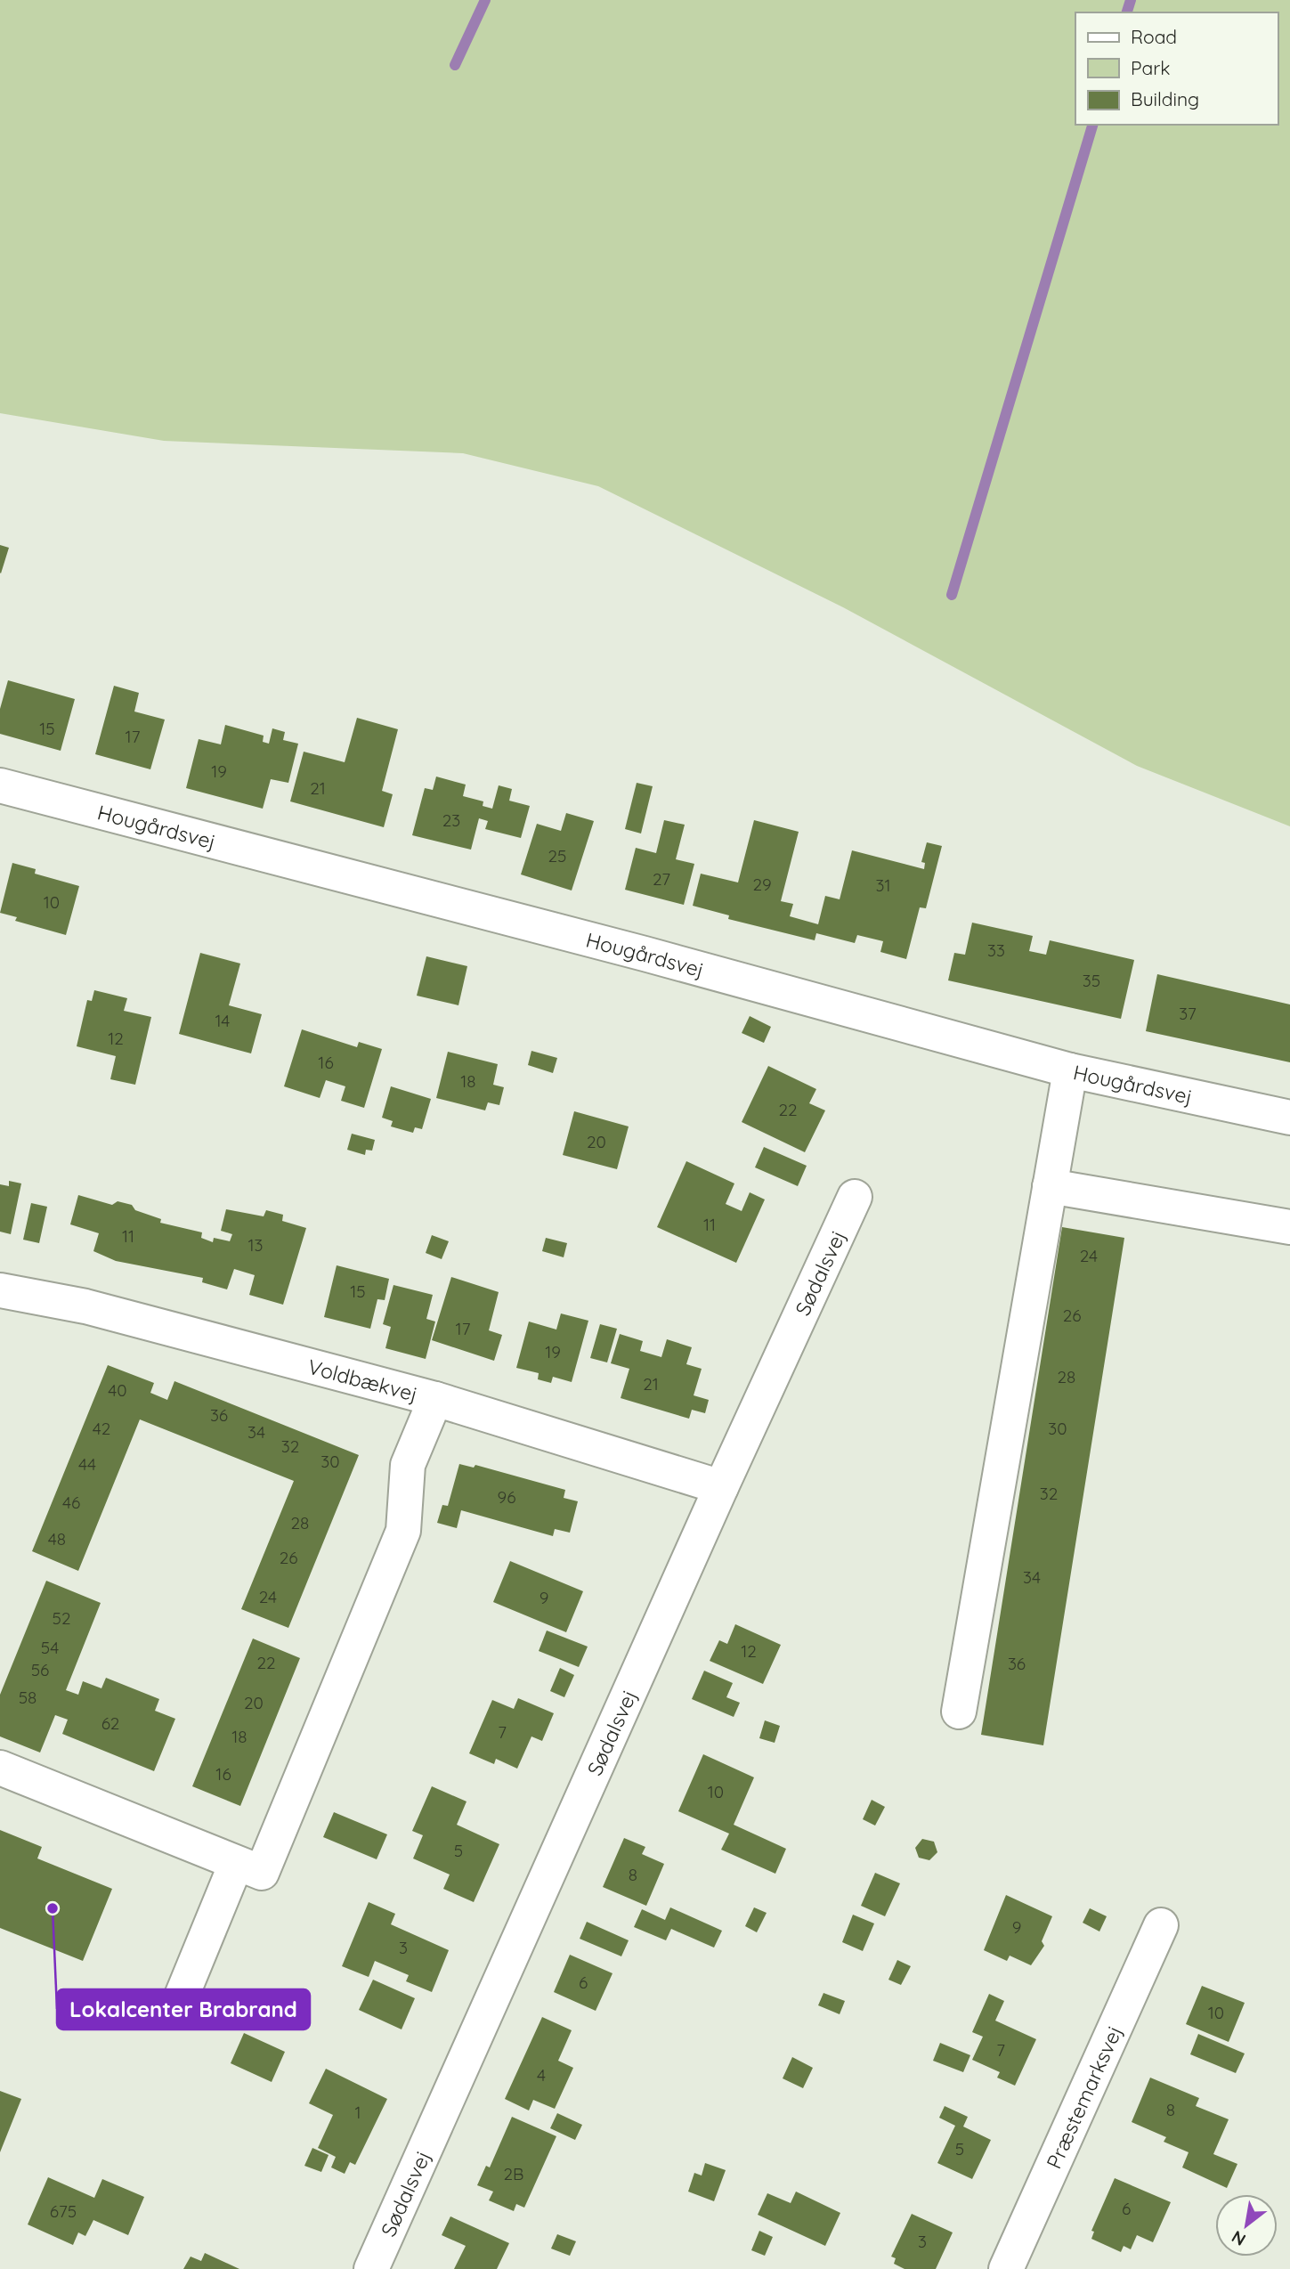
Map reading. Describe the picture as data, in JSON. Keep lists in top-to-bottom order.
{
  "streets": {
    "street": [
      "Hougårdsvej",
      "Sødalsvej",
      "Voldbækvej",
      "Præstemarksvej"
    ]
  },
  "crossings": [
    ["Sødalsvej", "Voldbækvej"]
  ],
  "places": ["Lokalcenter Brabrand"],
  "house_numbers": [
    "15",
    "17",
    "19",
    "21",
    "23",
    "25",
    "27",
    "29",
    "31",
    "10",
    "33",
    "35",
    "37",
    "14",
    "12",
    "16",
    "18",
    "22",
    "20",
    "11",
    "11",
    "13",
    "24",
    "15",
    "26",
    "17",
    "19",
    "28",
    "21",
    "40",
    "36",
    "42",
    "30",
    "34",
    "32",
    "30",
    "44",
    "32",
    "96",
    "46",
    "28",
    "48",
    "26",
    "34",
    "24",
    "9",
    "52",
    "54",
    "12",
    "22",
    "36",
    "56",
    "58",
    "20",
    "62",
    "7",
    "18",
    "16",
    "10",
    "5",
    "8",
    "9",
    "3",
    "6",
    "10",
    "7",
    "4",
    "8",
    "1",
    "5",
    "2B",
    "6",
    "675",
    "3"
  ],
  "legend": ["Road", "Park", "Building"],
  "north": "bottom left"
}
